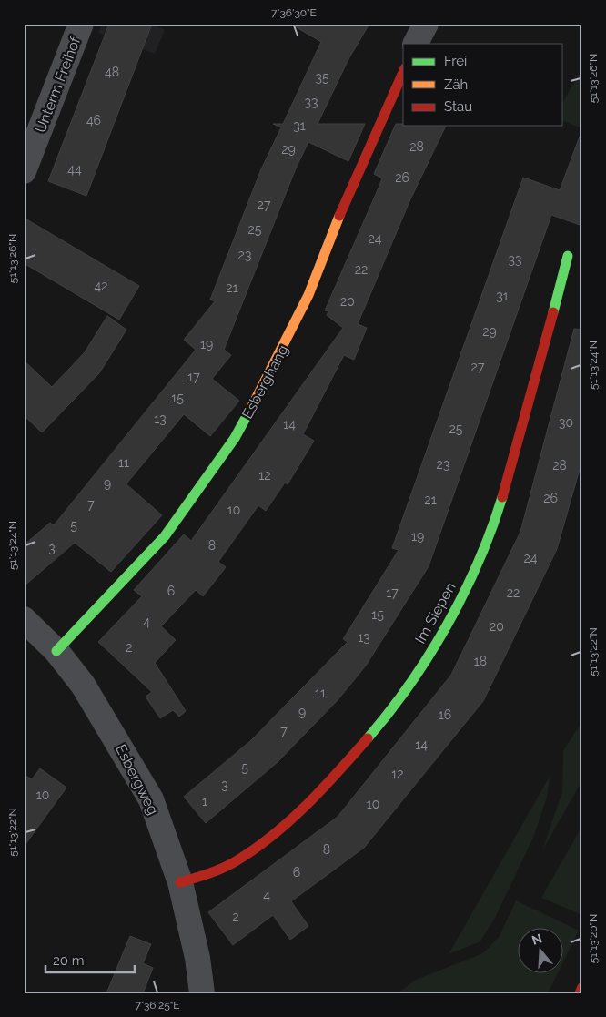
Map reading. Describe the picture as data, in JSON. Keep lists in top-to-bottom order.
{
  "streets": {
    "street": [
      "Unterm Freihof",
      "Esberghang",
      "Im Siepen",
      "Esbergweg"
    ]
  },
  "crossings": [
    ["Esberghang", "Esbergweg"],
    ["Im Siepen", "Esbergweg"]
  ],
  "house_numbers": [
    "48",
    "35",
    "33",
    "46",
    "31",
    "28",
    "29",
    "44",
    "26",
    "27",
    "25",
    "24",
    "23",
    "33",
    "22",
    "42",
    "21",
    "31",
    "20",
    "29",
    "19",
    "27",
    "17",
    "15",
    "13",
    "30",
    "14",
    "25",
    "11",
    "23",
    "28",
    "12",
    "9",
    "26",
    "21",
    "7",
    "10",
    "5",
    "19",
    "8",
    "3",
    "24",
    "6",
    "17",
    "22",
    "15",
    "4",
    "20",
    "13",
    "2",
    "18",
    "11",
    "9",
    "16",
    "7",
    "14",
    "5",
    "12",
    "3",
    "10",
    "1",
    "10",
    "8",
    "6",
    "4",
    "2"
  ],
  "legend": ["Frei", "Zäh", "Stau"],
  "scale_bar": "20 m",
  "north": "top",
  "coordinates": [
    "7°36'30\"E",
    "51°13'26\"N",
    "51°13'24\"N",
    "51°13'22\"N",
    "51°13'20\"N",
    "7°36'25\"E"
  ]
}
